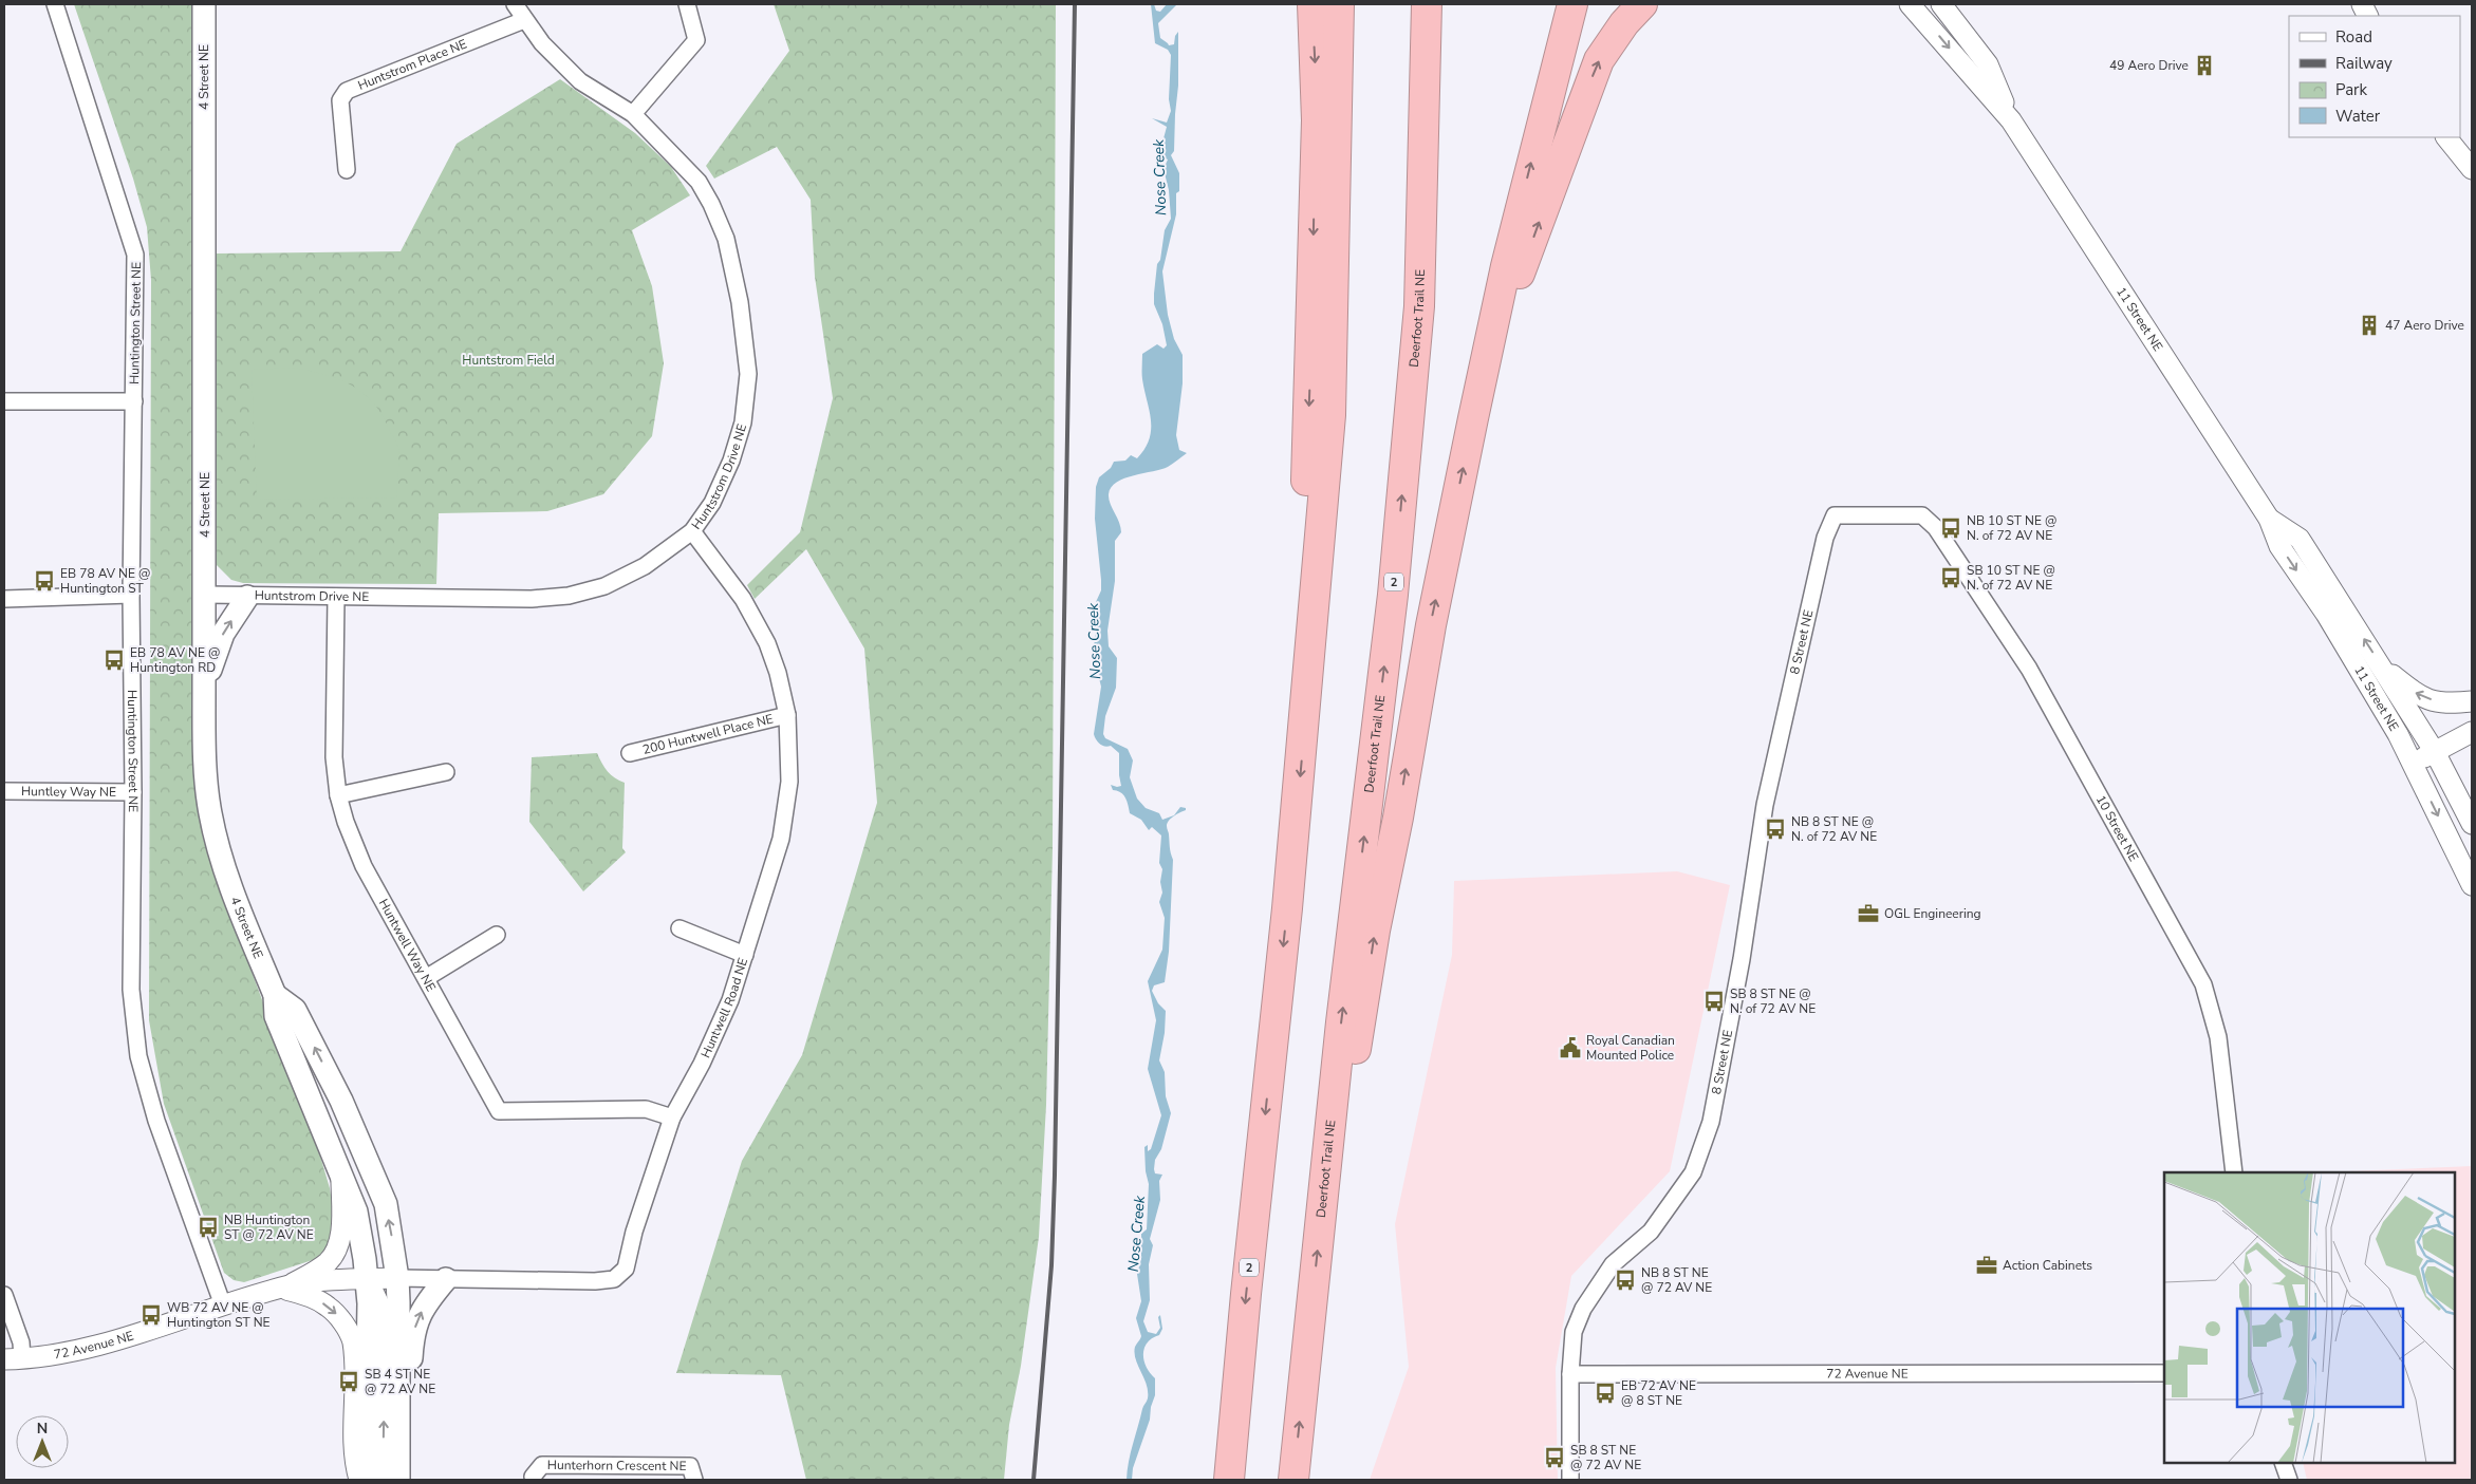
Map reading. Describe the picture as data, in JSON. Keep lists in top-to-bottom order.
{
  "streets": {
    "highway": ["Deerfoot Trail NE", "2"],
    "main road": ["4 Street NE"],
    "street": [
      "Huntstrom Place NE",
      "11 Street NE",
      "Huntington Street NE",
      "Huntstrom Drive NE",
      "8 Street NE",
      "200 Huntwell Place NE",
      "Huntley Way NE",
      "10 Street NE",
      "Huntwell Way NE",
      "Huntwell Road NE",
      "72 Avenue NE",
      "Hunterhorn Crescent NE"
    ]
  },
  "crossings": [
    ["Huntstrom Place NE", "Huntstrom Drive NE"],
    ["4 Street NE", "Huntstrom Drive NE"],
    ["4 Street NE", "72 Avenue NE"],
    ["Huntington Street NE", "Huntley Way NE"],
    ["Huntington Street NE", "72 Avenue NE"],
    ["Huntstrom Drive NE", "Huntwell Way NE"],
    ["Huntstrom Drive NE", "Huntwell Road NE"],
    ["8 Street NE", "10 Street NE"],
    ["8 Street NE", "72 Avenue NE"],
    ["200 Huntwell Place NE", "Huntwell Road NE"],
    ["Huntwell Way NE", "Huntwell Road NE"],
    ["Huntwell Road NE", "72 Avenue NE"]
  ],
  "water": ["Nose Creek"],
  "parks": ["Huntstrom Field"],
  "places": {
    "building": ["49 Aero Drive", "47 Aero Drive"],
    "bus stop": [
      "NB 10 ST NE @ N. of 72 AV NE",
      "SB 10 ST NE @ N. of 72 AV NE",
      "EB 78 AV NE @ Huntington ST",
      "EB 78 AV NE @ Huntington RD",
      "NB 8 ST NE @ N. of 72 AV NE",
      "SB 8 ST NE @ N. of 72 AV NE",
      "NB Huntington ST @ 72 AV NE",
      "NB 8 ST NE @ 72 AV NE",
      "WB 72 AV NE @ Huntington ST NE",
      "SB 4 ST NE @ 72 AV NE",
      "EB 72 AV NE @ 8 ST NE",
      "SB 8 ST NE @ 72 AV NE"
    ],
    "office": ["OGL Engineering", "Action Cabinets"],
    "public building": ["Royal Canadian Mounted Police"]
  },
  "legend": [
    "Road",
    "Railway",
    "Park",
    "Water"
  ],
  "north": "top"
}
